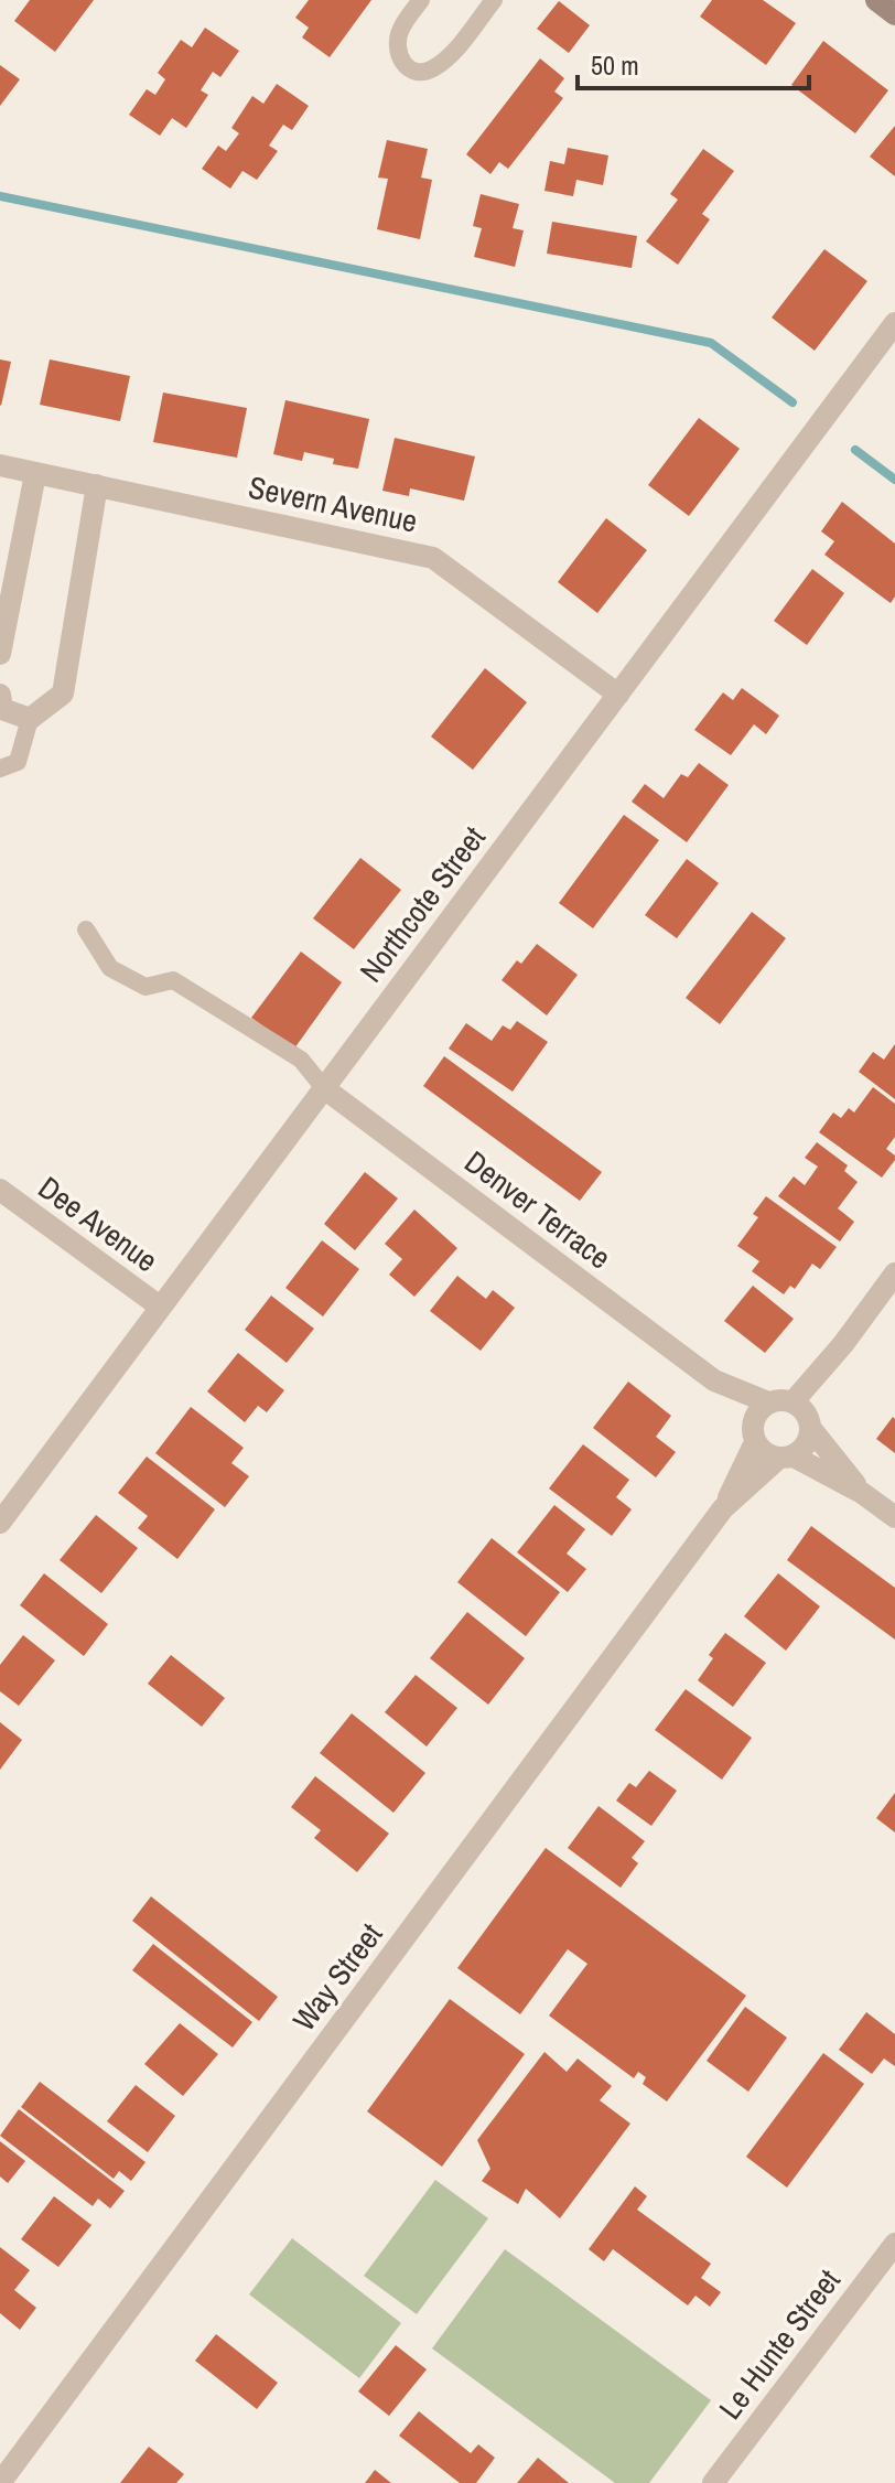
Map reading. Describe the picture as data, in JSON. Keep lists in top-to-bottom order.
{
  "streets": {
    "street": [
      "Severn Avenue",
      "Northcote Street",
      "Denver Terrace",
      "Dee Avenue",
      "Way Street",
      "Le Hunte Street"
    ]
  },
  "crossings": [
    ["Severn Avenue", "Northcote Street"],
    ["Northcote Street", "Denver Terrace"],
    ["Northcote Street", "Dee Avenue"],
    ["Denver Terrace", "Way Street"]
  ],
  "scale_bar": "50 m"
}
